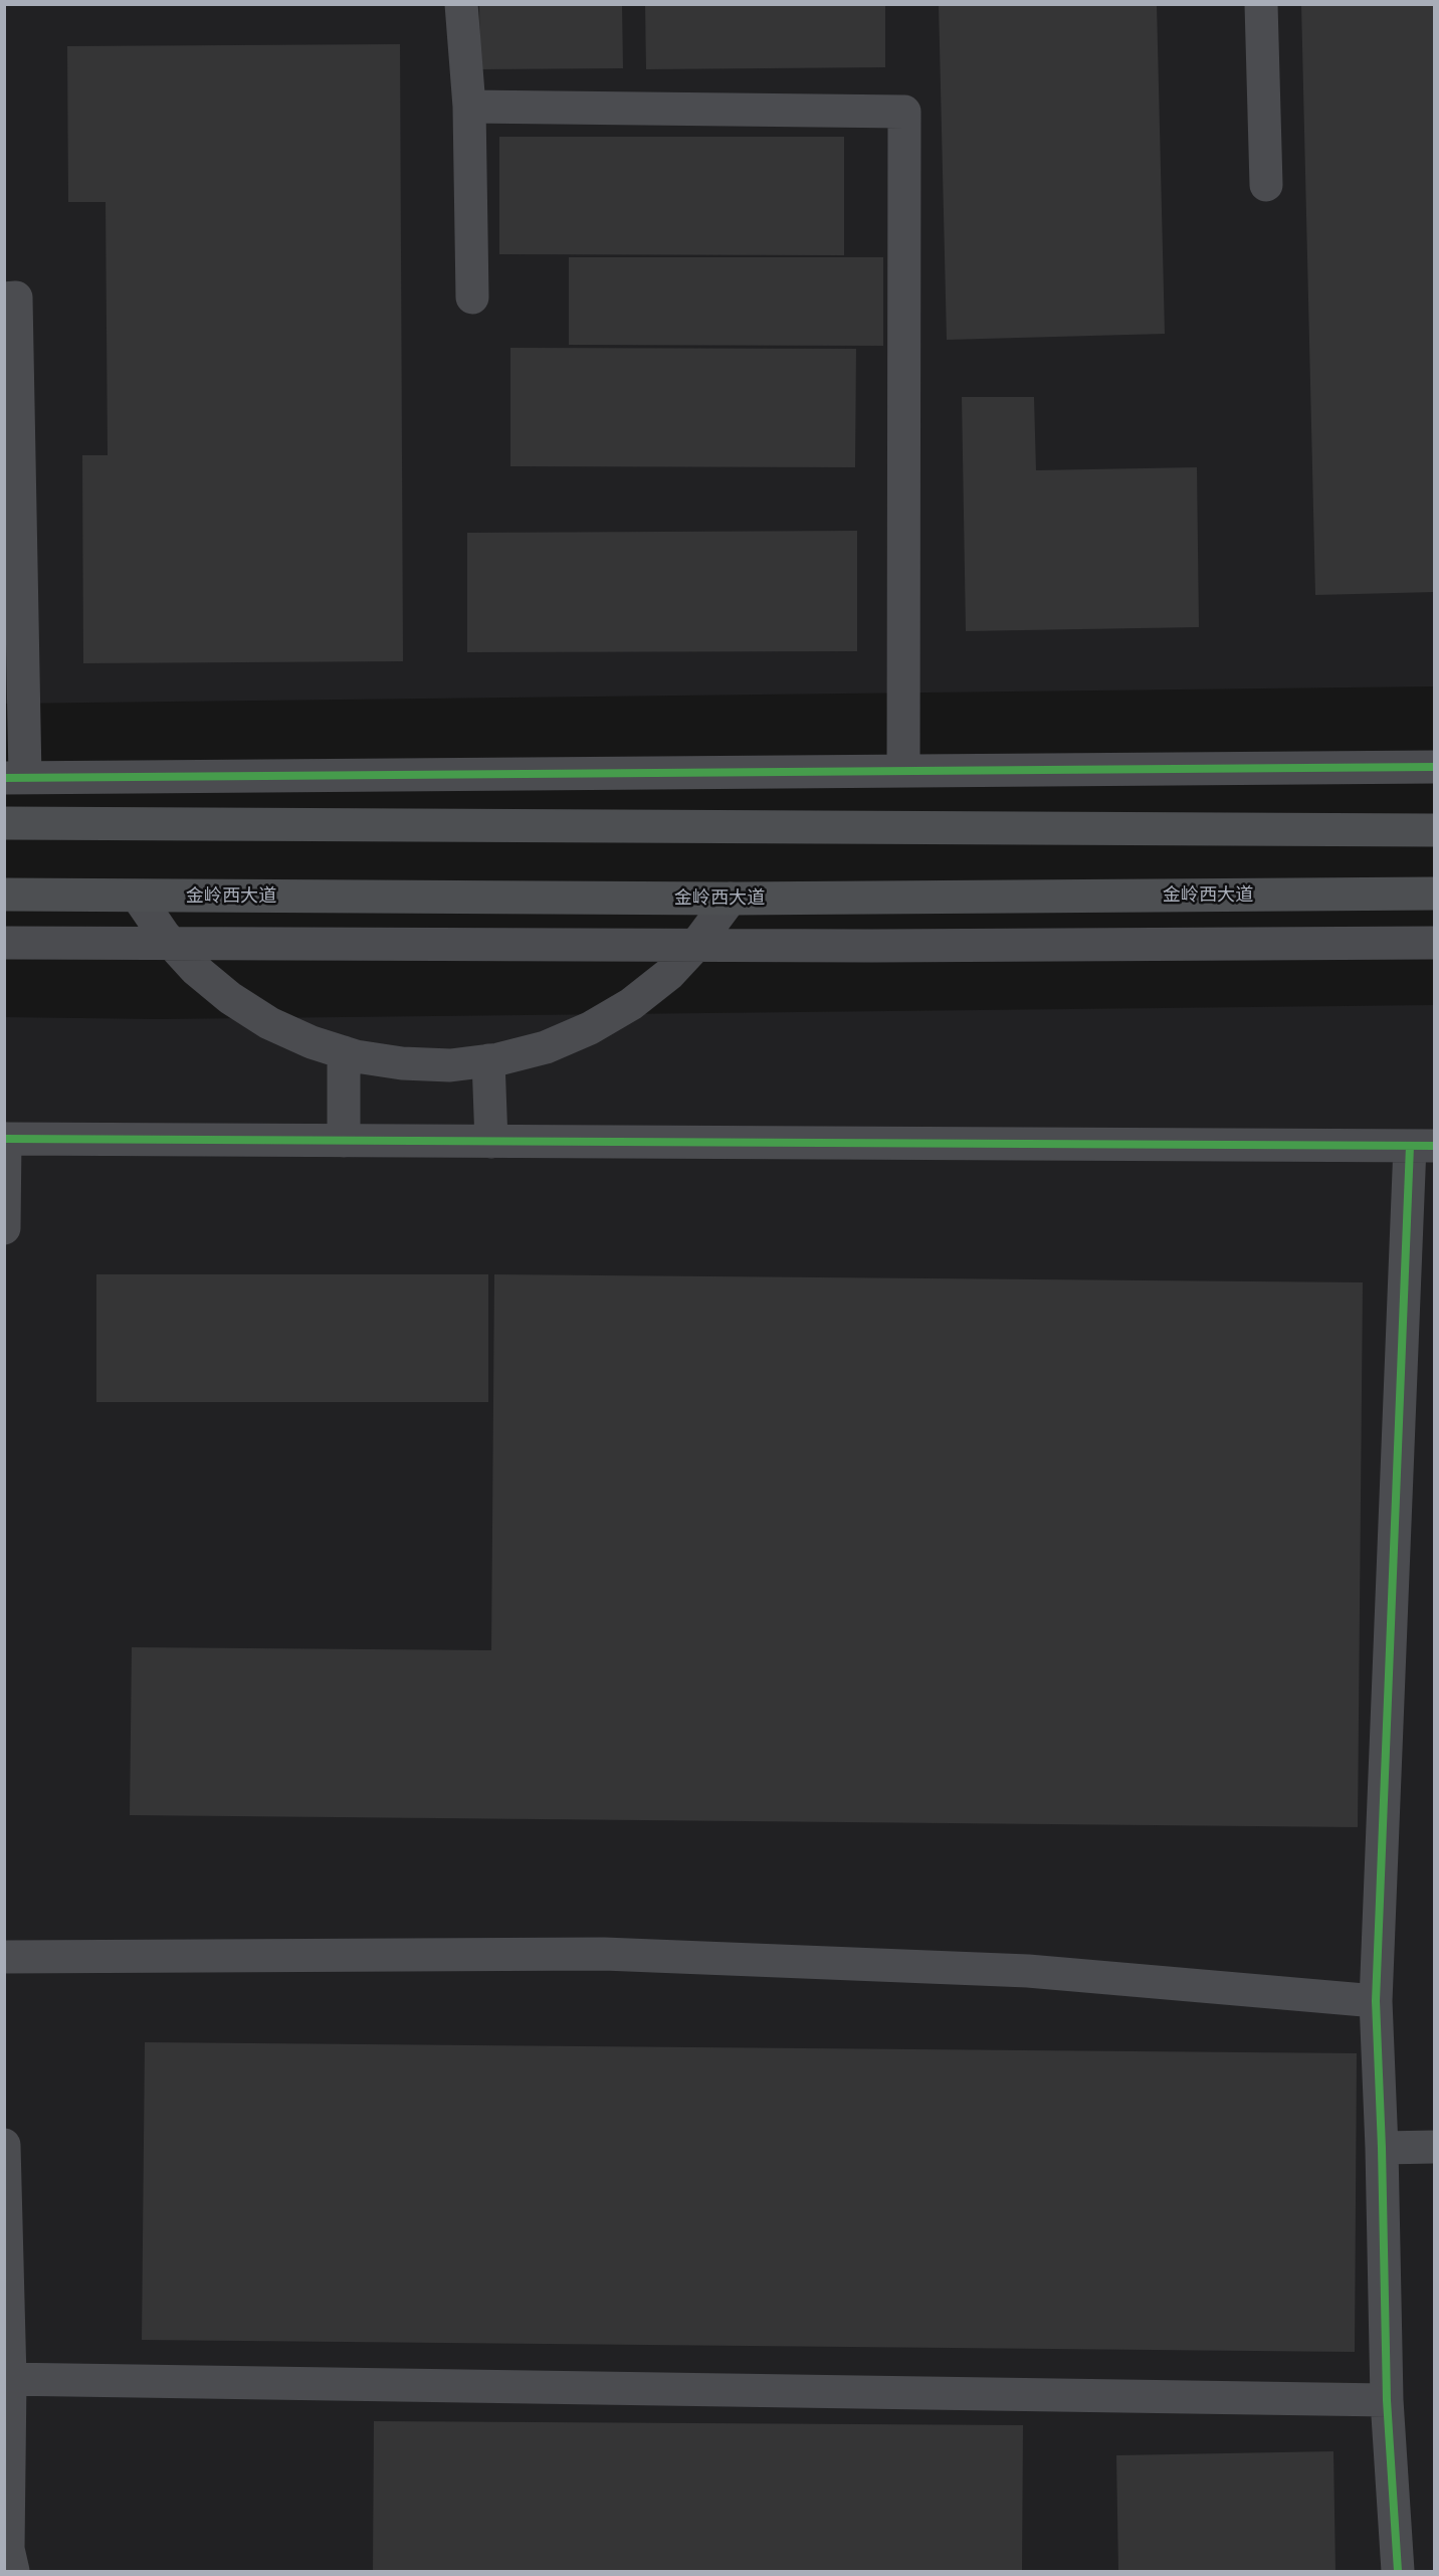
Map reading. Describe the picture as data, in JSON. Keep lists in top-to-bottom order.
{
  "streets": {
    "main road": ["金岭西大道"]
  }
}
